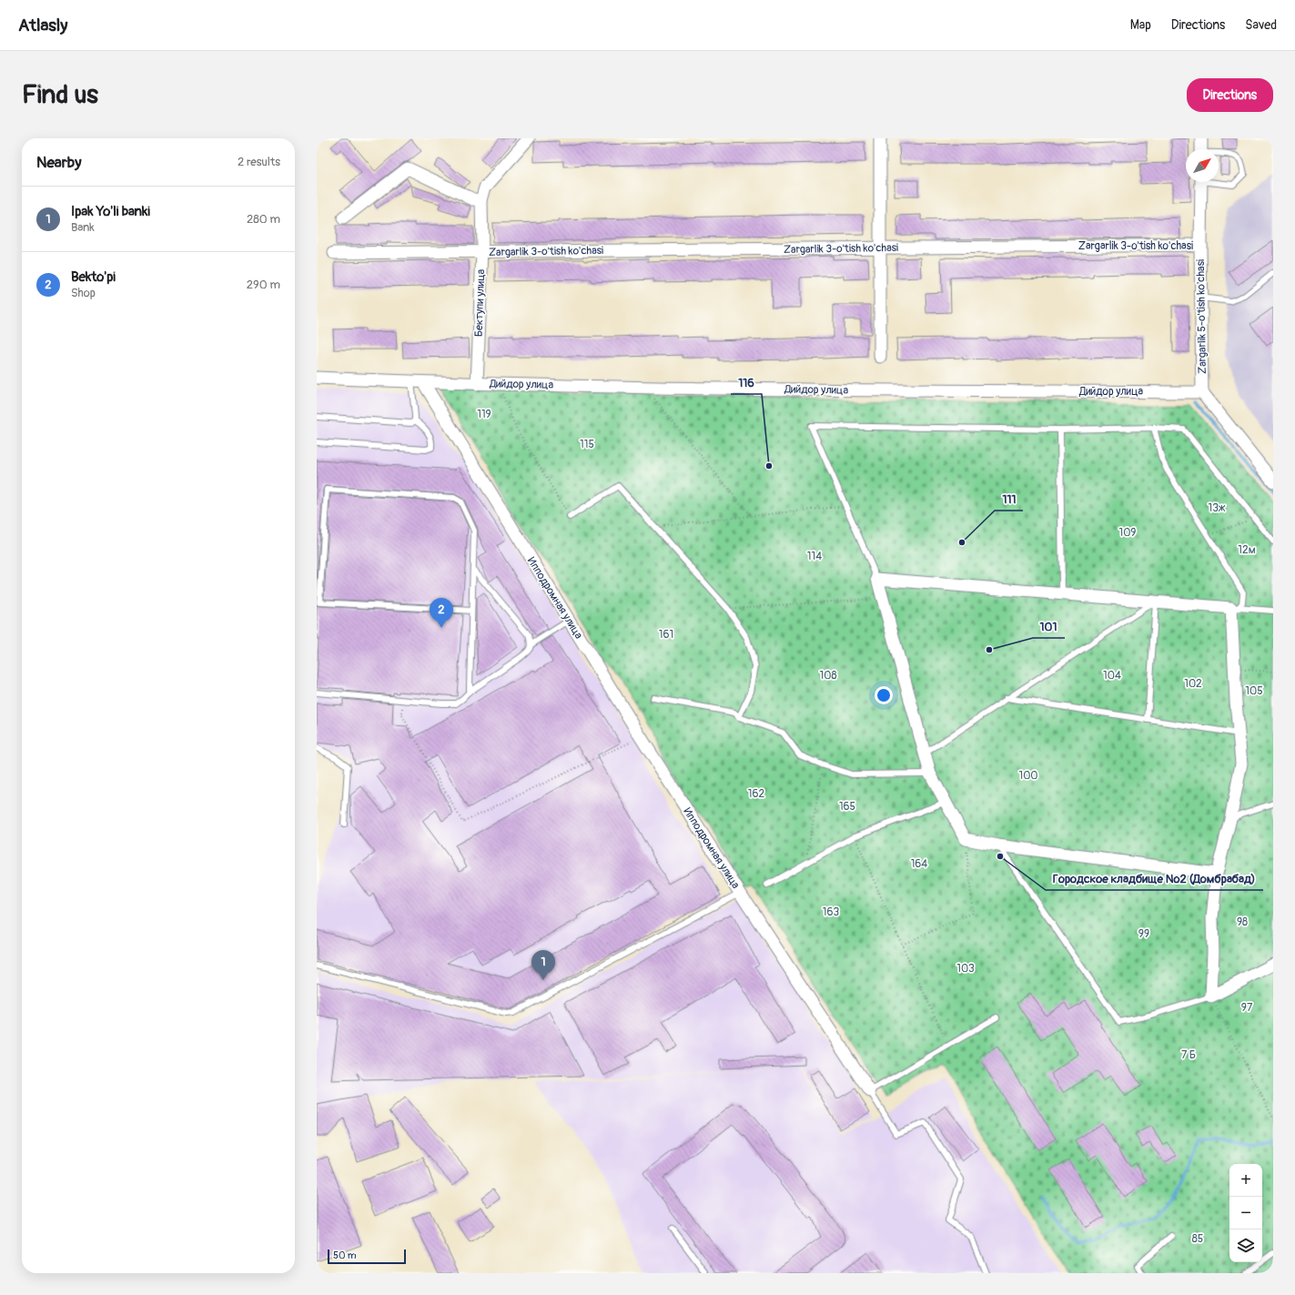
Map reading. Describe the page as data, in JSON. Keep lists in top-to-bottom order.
{
  "streets": {
    "street": [
      "Zargarlik 3-o'tish ko'chasi",
      "Бектупи улица",
      "Zargarlik 5-o'tish ko'chasi",
      "Дийдор улица",
      "Ипподромная улица"
    ]
  },
  "crossings": [
    ["Zargarlik 3-o'tish ko'chasi", "Бектупи улица"],
    ["Zargarlik 3-o'tish ko'chasi", "Zargarlik 5-o'tish ko'chasi"],
    ["Бектупи улица", "Дийдор улица"],
    ["Zargarlik 5-o'tish ko'chasi", "Дийдор улица"],
    ["Дийдор улица", "Ипподромная улица"]
  ],
  "parks": [
    "119",
    "115",
    "13ж",
    "109",
    "12м",
    "114",
    "161",
    "108",
    "104",
    "102",
    "105",
    "100",
    "162",
    "165",
    "164",
    "163",
    "98",
    "99",
    "103",
    "97",
    "7 Б",
    "85"
  ],
  "places": [
    "116",
    "111",
    "101",
    "Городское кладбище №2 (Домбрабад)"
  ],
  "scale_bar": "50 m",
  "north": "top right",
  "page": {
    "header": "Atlasly",
    "nav": ["Map", "Directions", "Saved"],
    "buttons": "Directions",
    "title": "Find us",
    "heading": ["Nearby", "2 results"],
    "list": [
      {
        "mark": "1",
        "name": "Ipak Yo'li banki",
        "note": "Bank",
        "value": "280 m"
      },
      {
        "mark": "2",
        "name": "Bekto'pi",
        "note": "Shop",
        "value": "290 m"
      }
    ],
    "pins": ["2", "1"],
    "map_buttons": ["+", "−"],
    "scale": "50 m"
  }
}
